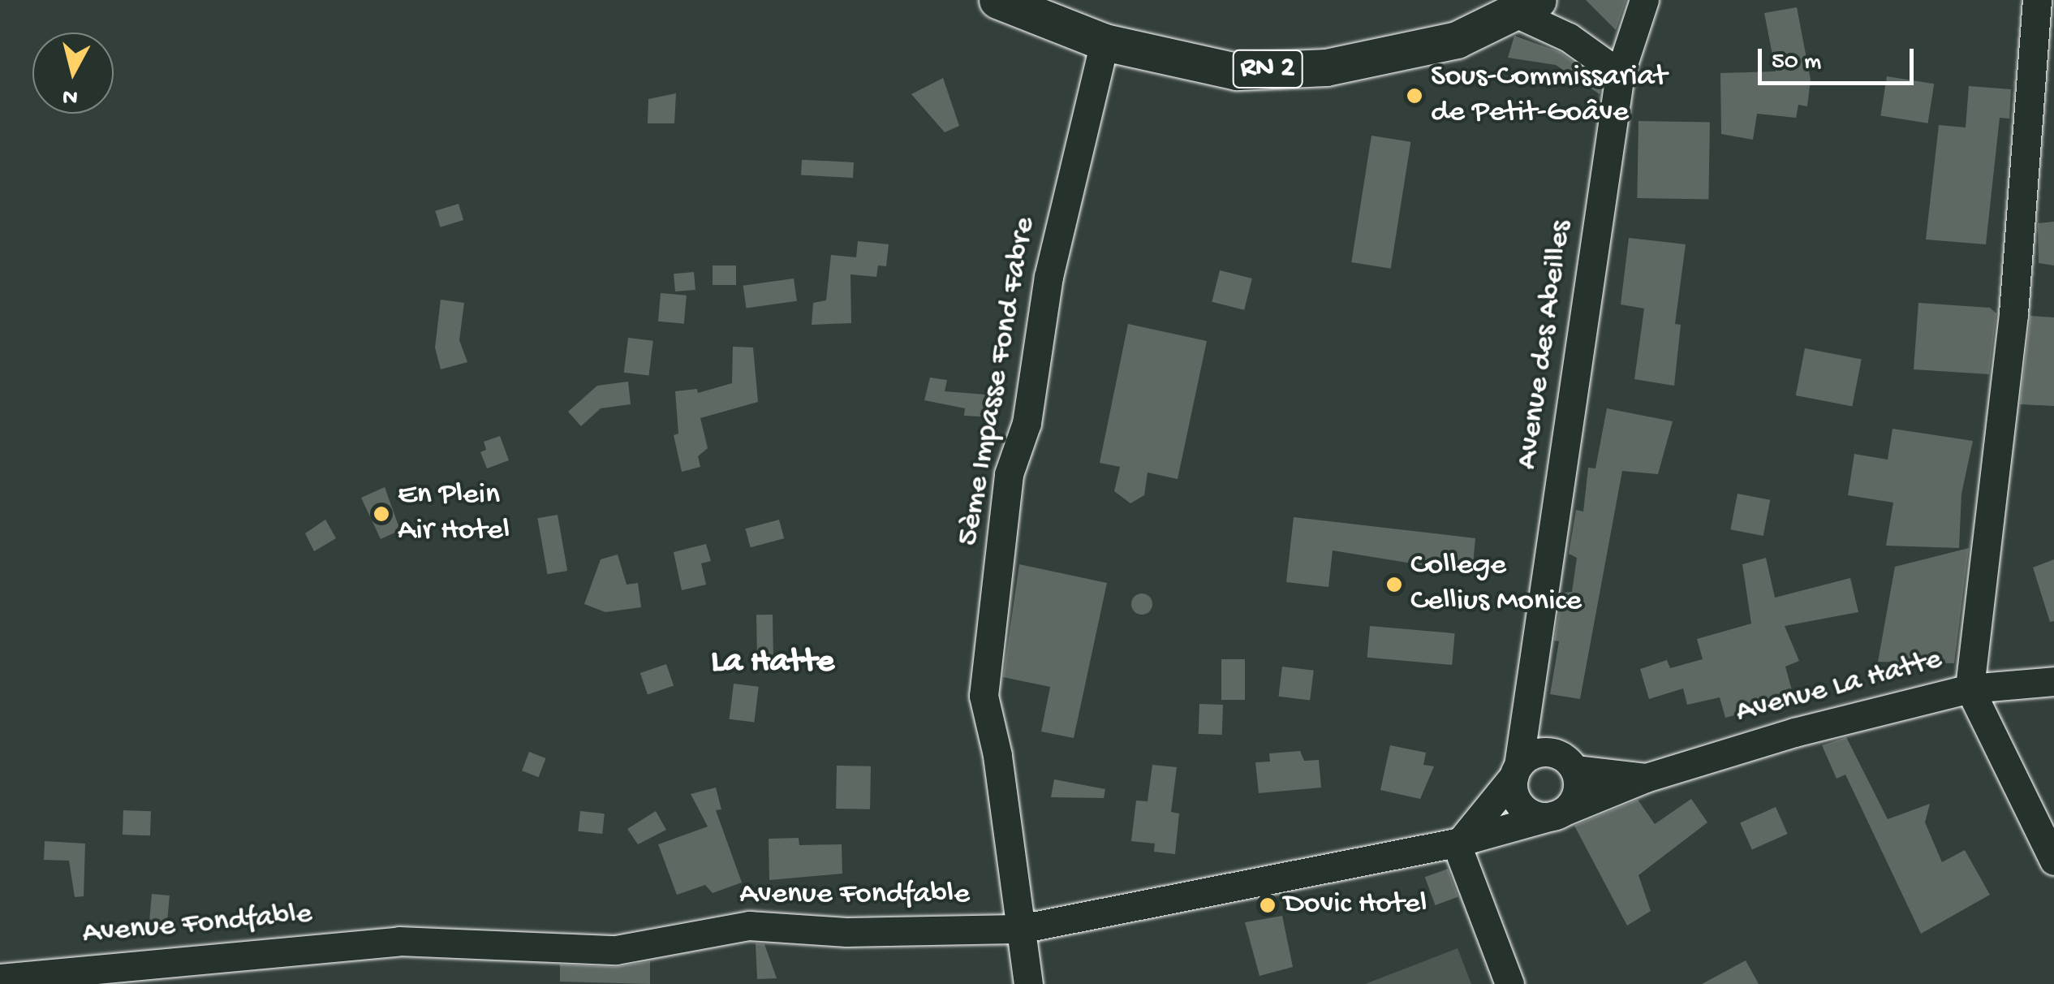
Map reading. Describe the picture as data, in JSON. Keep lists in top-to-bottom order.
{
  "streets": {
    "main road": ["RN 2"],
    "street": [
      "Avenue des Abeilles",
      "5ème Impasse Fond Fabre",
      "Avenue La Hatte",
      "Avenue Fondfable"
    ]
  },
  "crossings": [
    ["RN 2", "5ème Impasse Fond Fabre"],
    ["Avenue des Abeilles", "Avenue La Hatte"],
    ["Avenue des Abeilles", "Avenue Fondfable"],
    ["5ème Impasse Fond Fabre", "Avenue Fondfable"],
    ["Avenue La Hatte", "Avenue Fondfable"]
  ],
  "districts": ["La Hatte"],
  "places": [
    "Sous-Commissariat de Petit-Goâve",
    "En Plein Air Hotel",
    "College Cellius Monice",
    "Dovic Hotel"
  ],
  "scale_bar": "50 m",
  "north": "bottom"
}
